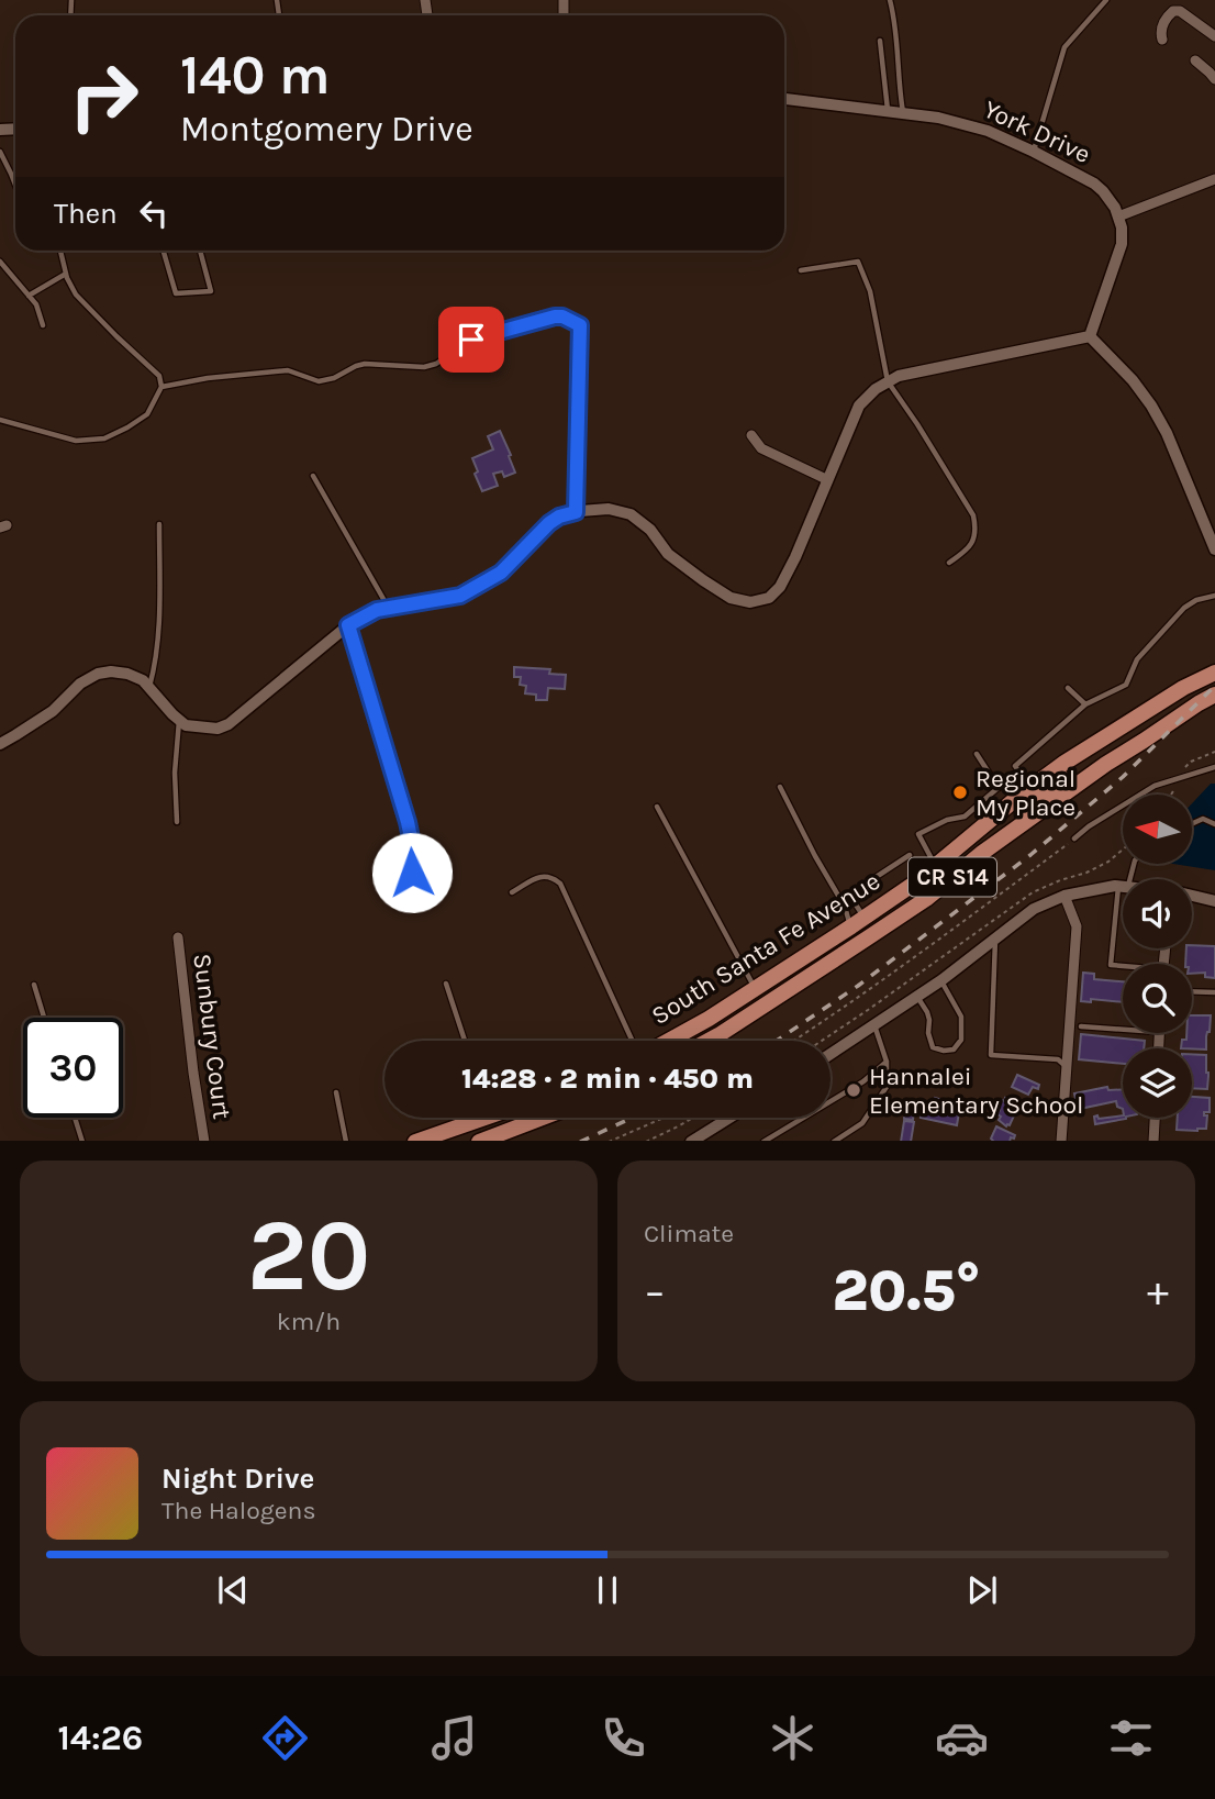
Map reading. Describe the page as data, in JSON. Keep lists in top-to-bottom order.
{
  "streets": {
    "main road": ["CR S14", "South Santa Fe Avenue"],
    "street": ["York Drive", "Sunbury Court"]
  },
  "places": ["Regional My Place", "Hannalei Elementary School"],
  "north": "left",
  "page": {
    "turn": ["140 m", "Montgomery Drive"],
    "then": "Then",
    "limit": "30",
    "trip": "14:28 · 2 min · 450 m",
    "tile": [
      ["20", "km/h"],
      "Climate"
    ],
    "heat": ["−", "20.5°", "+"],
    "song": ["Night Drive", "The Halogens"],
    "tabs": "14:26"
  }
}
